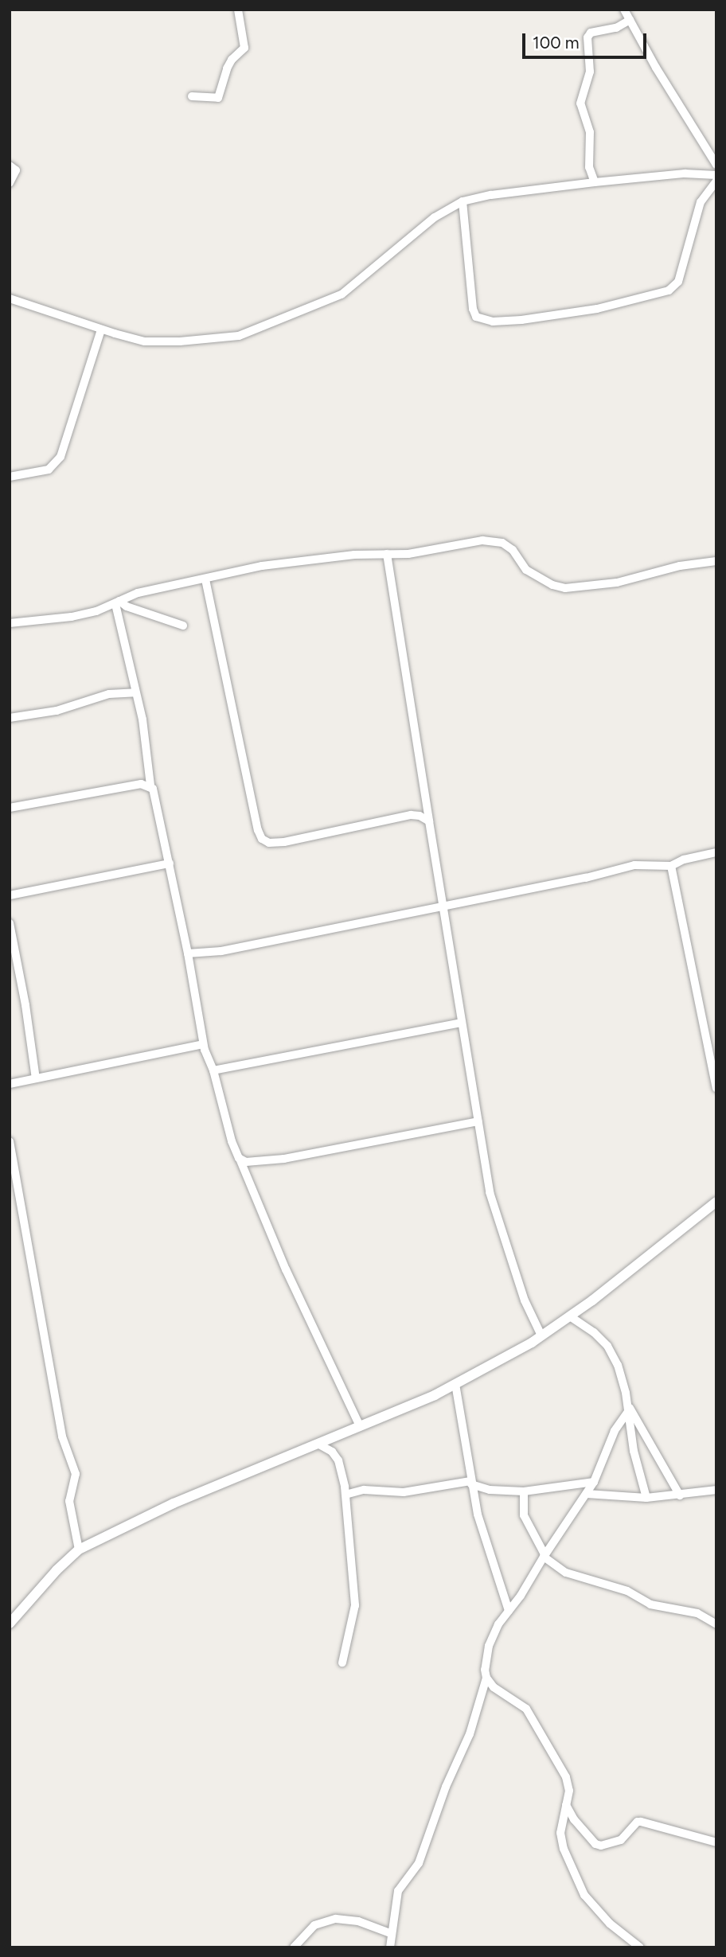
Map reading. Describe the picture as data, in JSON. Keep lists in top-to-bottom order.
{
  "scale_bar": "100 m"
}
